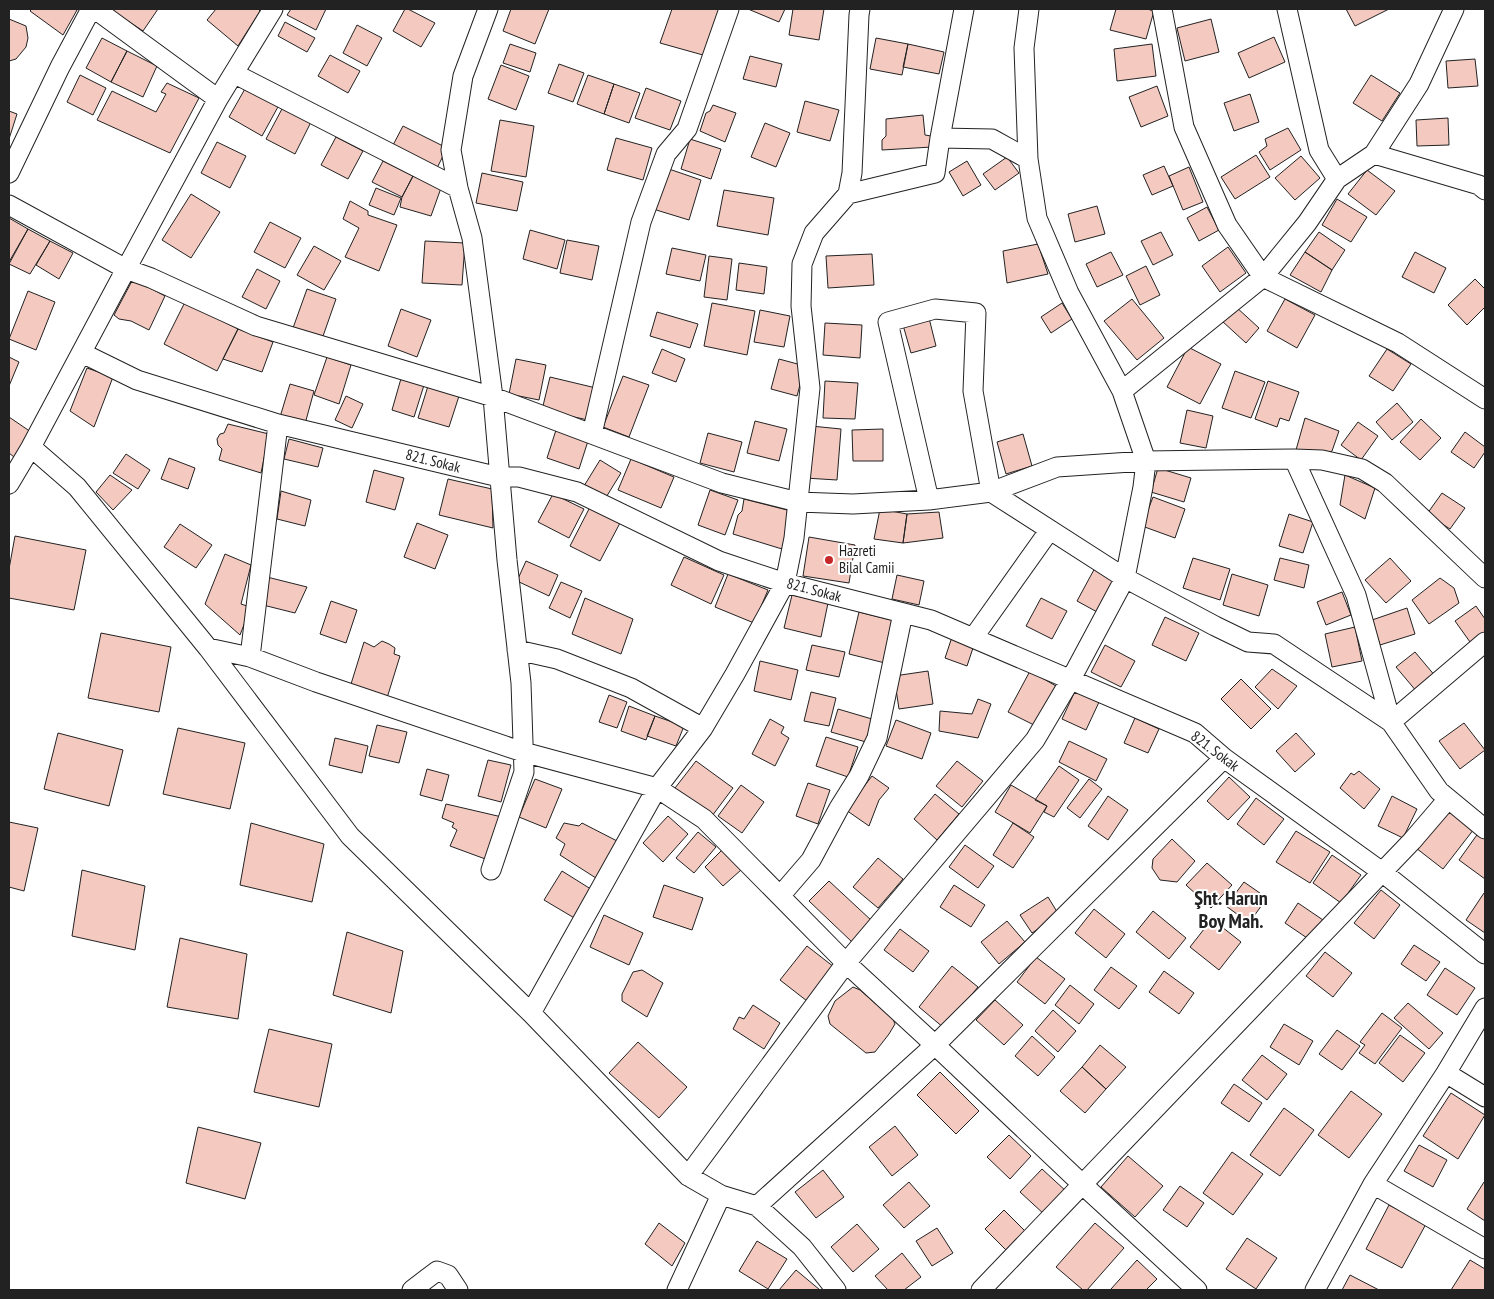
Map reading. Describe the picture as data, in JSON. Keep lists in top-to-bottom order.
{
  "streets": {
    "street": ["821. Sokak"]
  },
  "districts": ["Şht. Harun Boy Mah."],
  "places": ["Hazreti Bilal Camii"]
}
